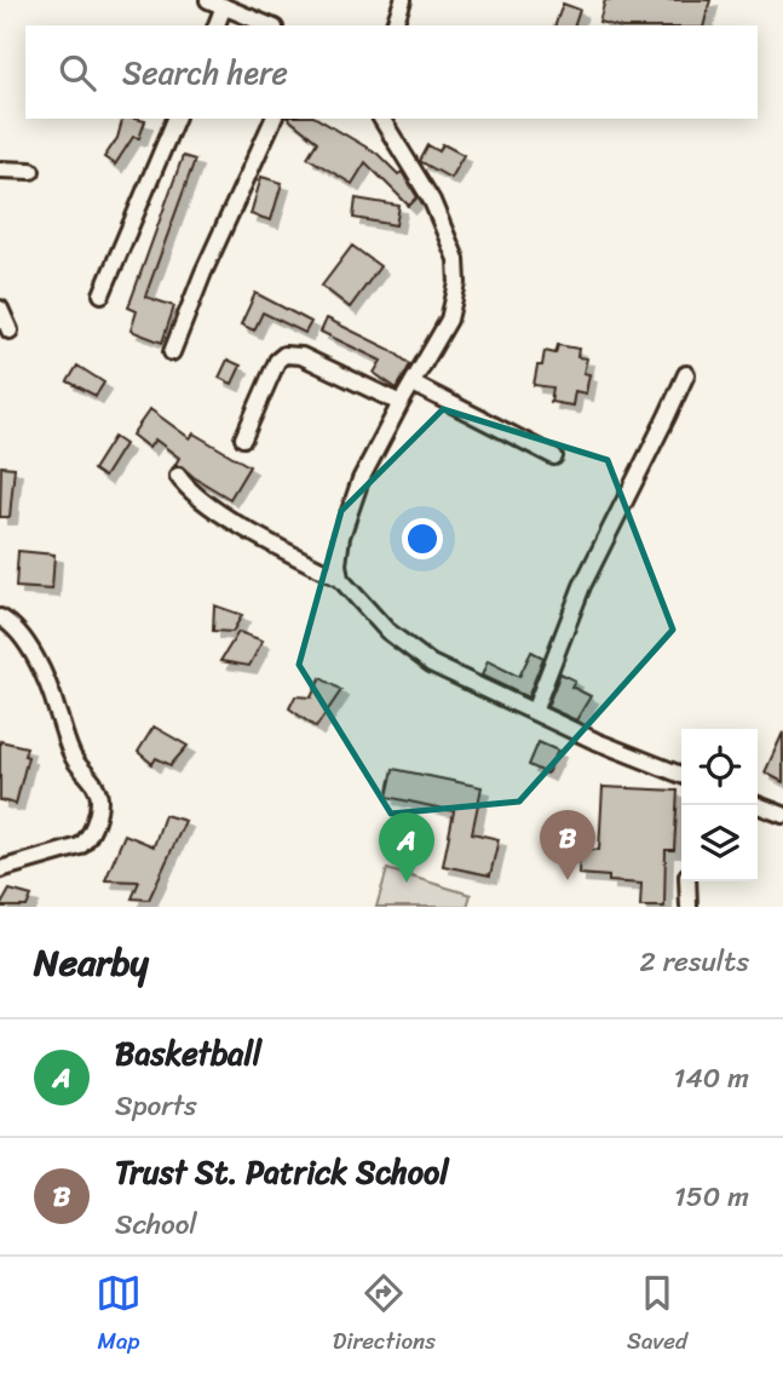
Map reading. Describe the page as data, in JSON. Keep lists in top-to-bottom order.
{
  "page": {
    "search": "Search here",
    "pins": ["B", "A"],
    "heading": ["Nearby", "2 results"],
    "list": [
      {
        "mark": "A",
        "name": "Basketball",
        "note": "Sports",
        "value": "140 m"
      },
      {
        "mark": "B",
        "name": "Trust St. Patrick School",
        "note": "School",
        "value": "150 m"
      }
    ],
    "nav": ["Map", "Directions", "Saved"]
  }
}
